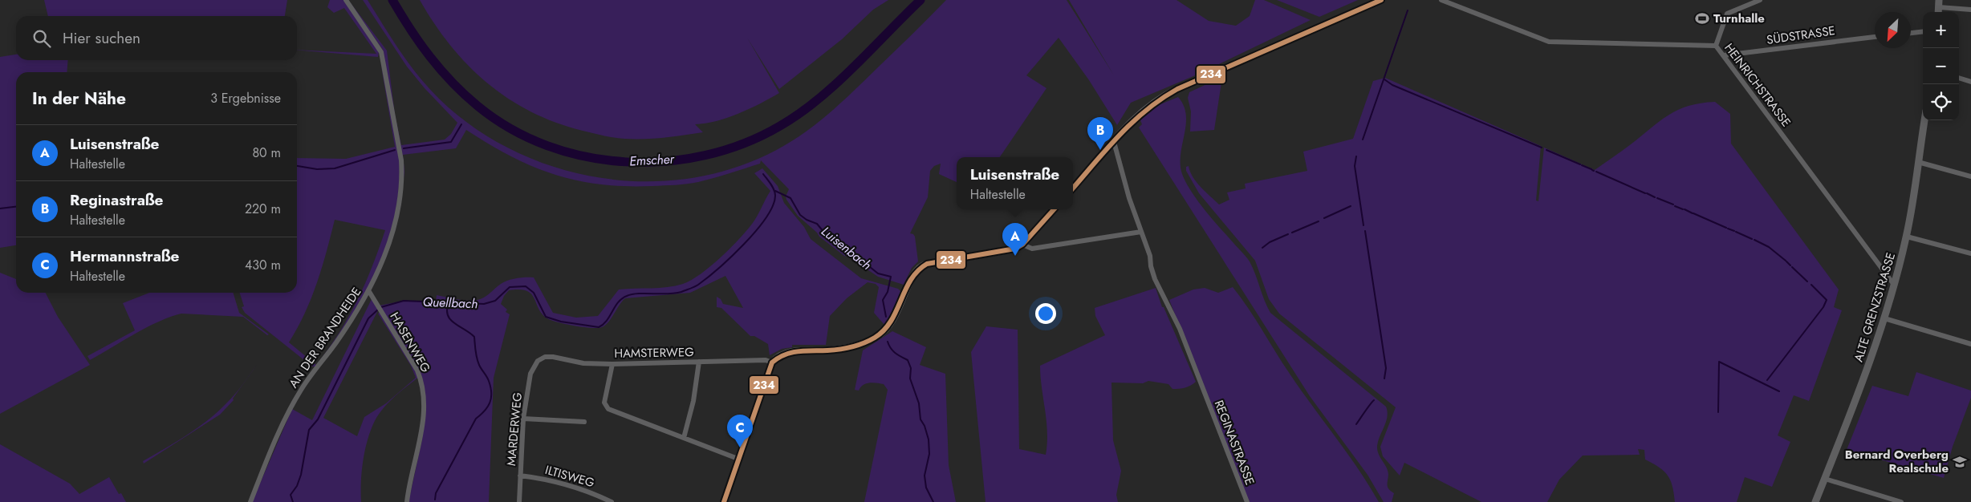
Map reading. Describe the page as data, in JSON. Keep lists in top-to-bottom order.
{
  "streets": {
    "main road": ["ALTE GRENZSTRASSE"],
    "street": [
      "SÜDSTRASSE",
      "HEINRICHSTRASSE",
      "AN DER BRANDHEIDE",
      "HASENWEG",
      "HAMSTERWEG",
      "MARDERWEG",
      "REGINASTRASSE",
      "ILTISWEG"
    ]
  },
  "crossings": [
    ["SÜDSTRASSE", "HEINRICHSTRASSE"],
    ["HEINRICHSTRASSE", "ALTE GRENZSTRASSE"],
    ["AN DER BRANDHEIDE", "HASENWEG"],
    ["HAMSTERWEG", "MARDERWEG"],
    ["MARDERWEG", "ILTISWEG"]
  ],
  "water": ["Emscher", "Luisenbach", "Quellbach"],
  "places": {
    "sports": ["Turnhalle"],
    "school or university": ["Bernard Overberg Realschule"]
  },
  "lines": ["transit line 234"],
  "north": "bottom left",
  "page": {
    "map_buttons": ["+", "−"],
    "search": "Hier suchen",
    "heading": ["In der Nähe", "3 Ergebnisse"],
    "pins": ["B", "A", "C"],
    "list": [
      {
        "mark": "A",
        "name": "Luisenstraße",
        "note": "Haltestelle",
        "value": "80 m"
      },
      {
        "mark": "B",
        "name": "Reginastraße",
        "note": "Haltestelle",
        "value": "220 m"
      },
      {
        "mark": "C",
        "name": "Hermannstraße",
        "note": "Haltestelle",
        "value": "430 m"
      }
    ],
    "popup": ["Luisenstraße", "Haltestelle"]
  }
}
